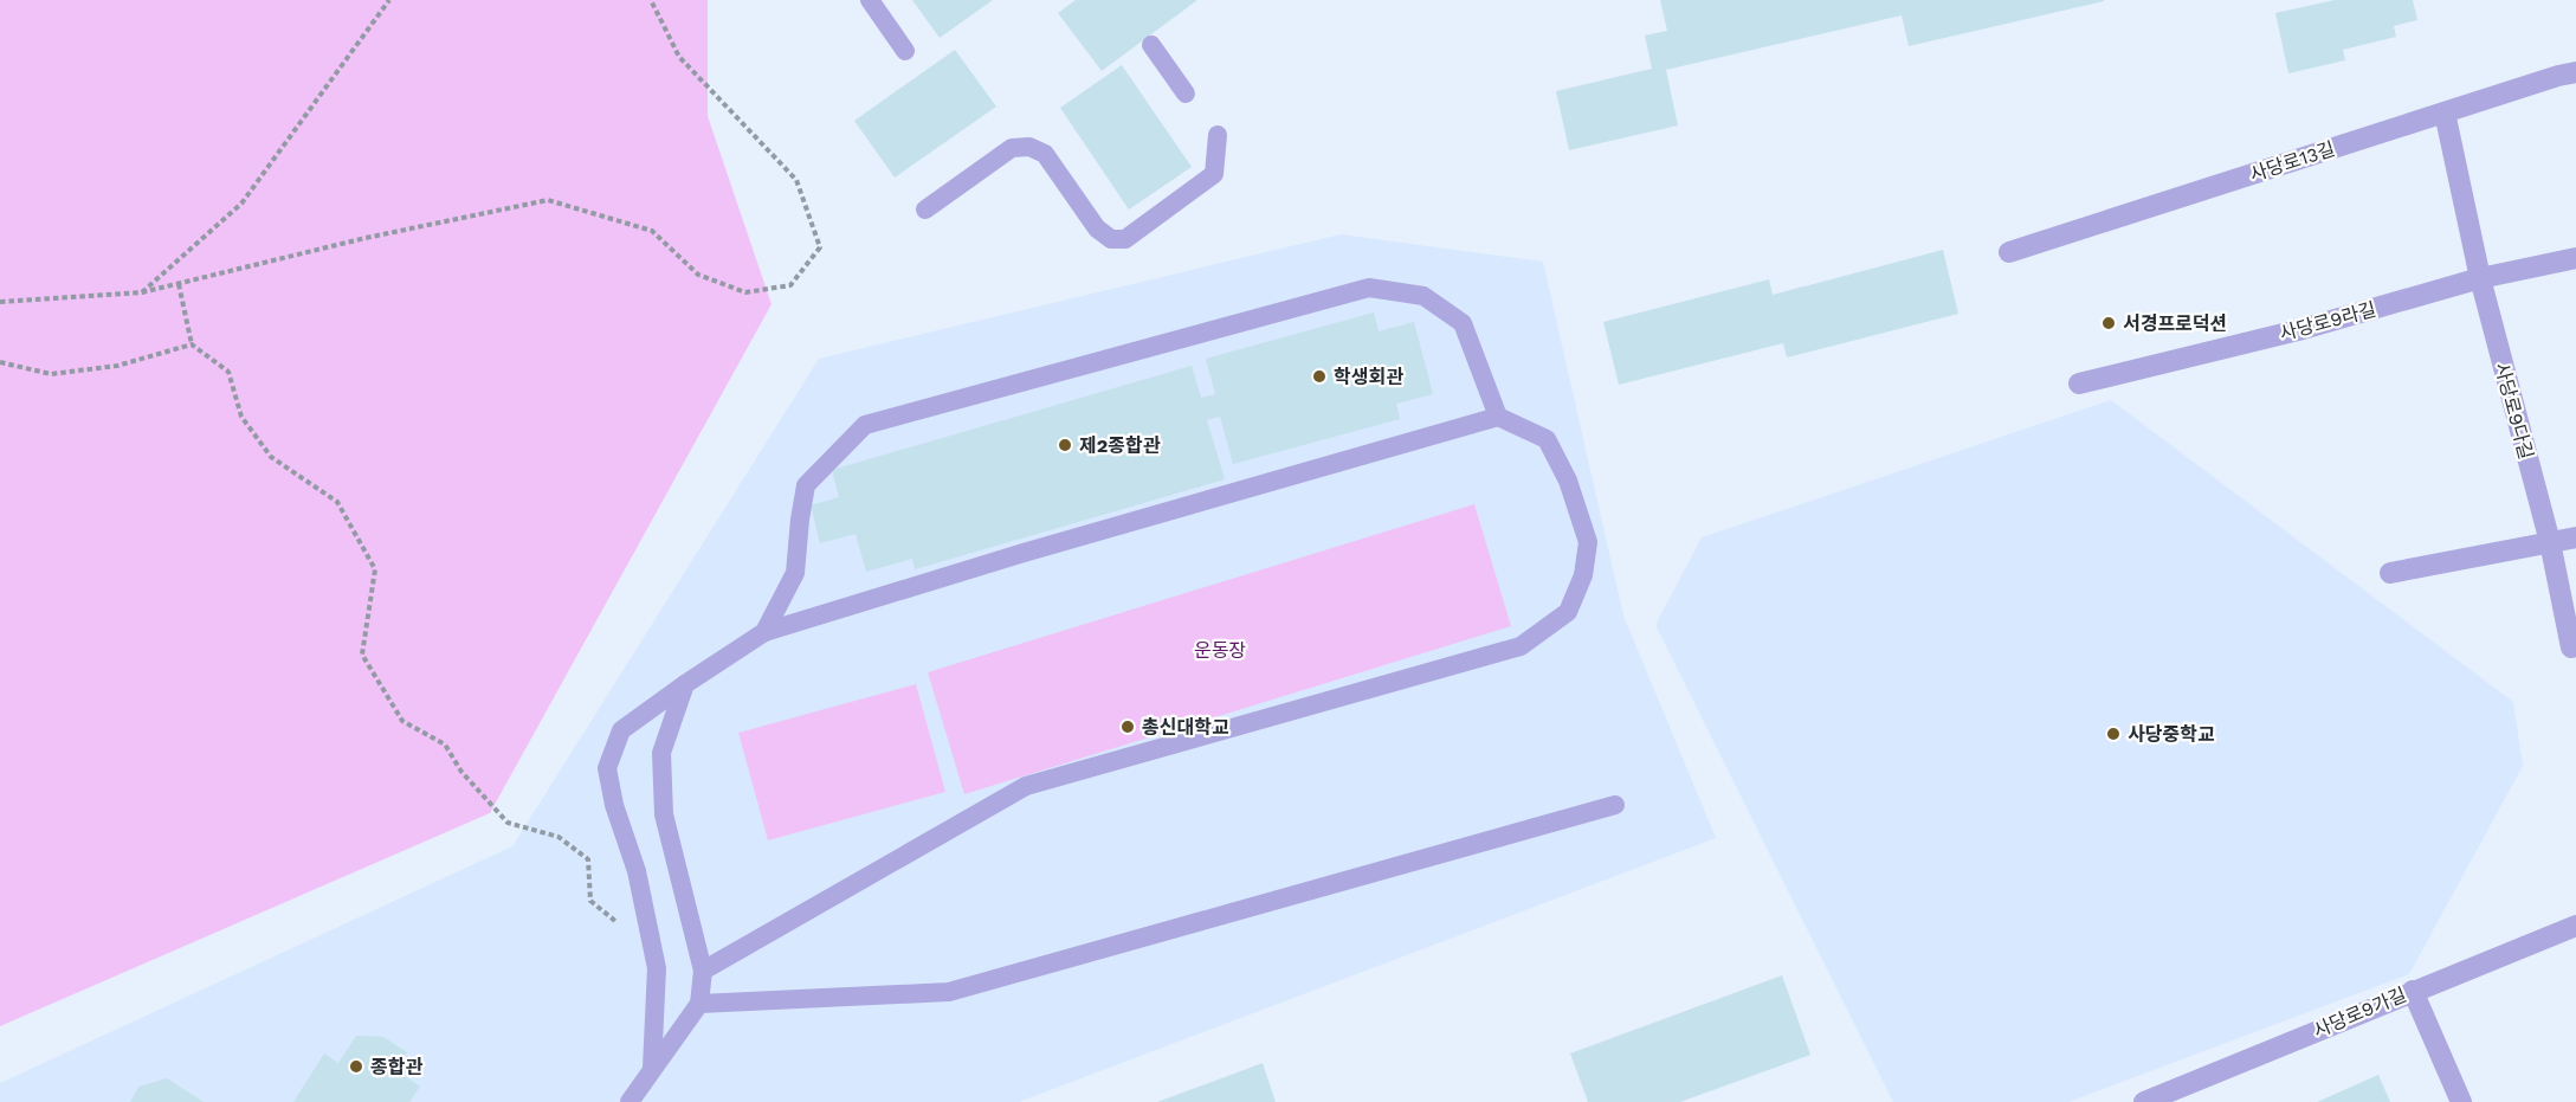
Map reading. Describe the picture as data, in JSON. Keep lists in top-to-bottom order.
{
  "streets": {
    "street": [
      "사당로13길",
      "사당로9라길",
      "사당로9다길",
      "사당로9가길"
    ]
  },
  "crossings": [
    ["사당로13길", "사당로9다길"],
    ["사당로9라길", "사당로9다길"]
  ],
  "parks": ["운동장"],
  "places": [
    "서경프로덕션",
    "학생회관",
    "제2종합관",
    "총신대학교",
    "사당중학교",
    "종합관"
  ]
}
